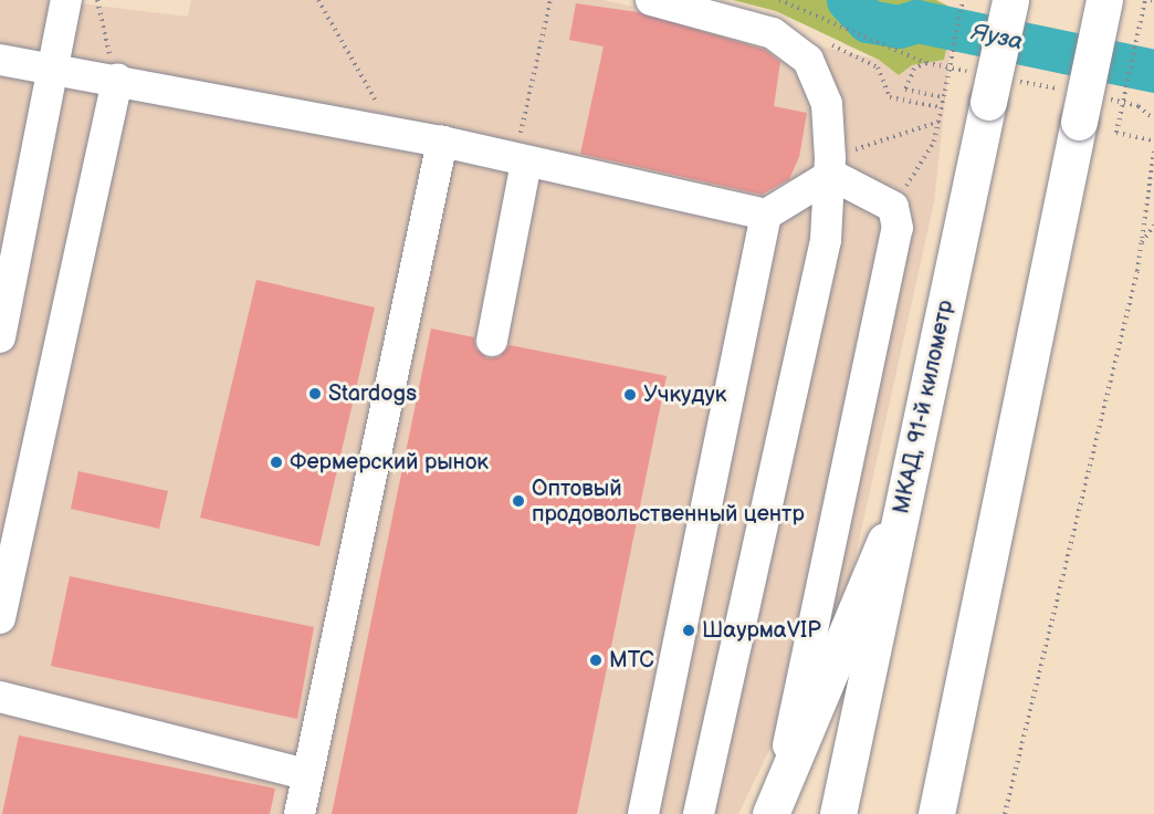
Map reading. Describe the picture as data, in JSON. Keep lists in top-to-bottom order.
{
  "streets": {
    "main road": ["МКАД, 91-й километр"]
  },
  "water": ["Яуза"],
  "places": [
    "Stardogs",
    "Учкудук",
    "Фермерский рынок",
    "Оптовый продовольственный центр",
    "ШаурмаVIP",
    "МТС"
  ]
}
